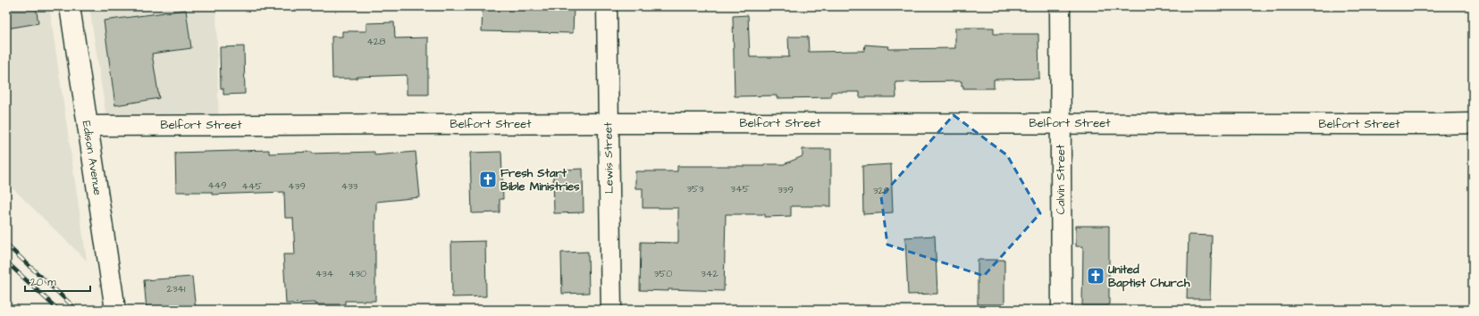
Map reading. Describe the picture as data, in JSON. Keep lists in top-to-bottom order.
{
  "streets": {
    "street": [
      "Belfort Street",
      "Edison Avenue",
      "Lewis Street",
      "Calvin Street"
    ]
  },
  "crossings": [
    ["Belfort Street", "Edison Avenue"],
    ["Belfort Street", "Lewis Street"],
    ["Belfort Street", "Calvin Street"]
  ],
  "places": {
    "church": ["Fresh Start Bible Ministries", "United Baptist Church"]
  },
  "house_numbers": [
    "428",
    "449",
    "445",
    "439",
    "433",
    "353",
    "345",
    "339",
    "329",
    "434",
    "430",
    "350",
    "342",
    "2341"
  ],
  "scale_bar": "20 m"
}
